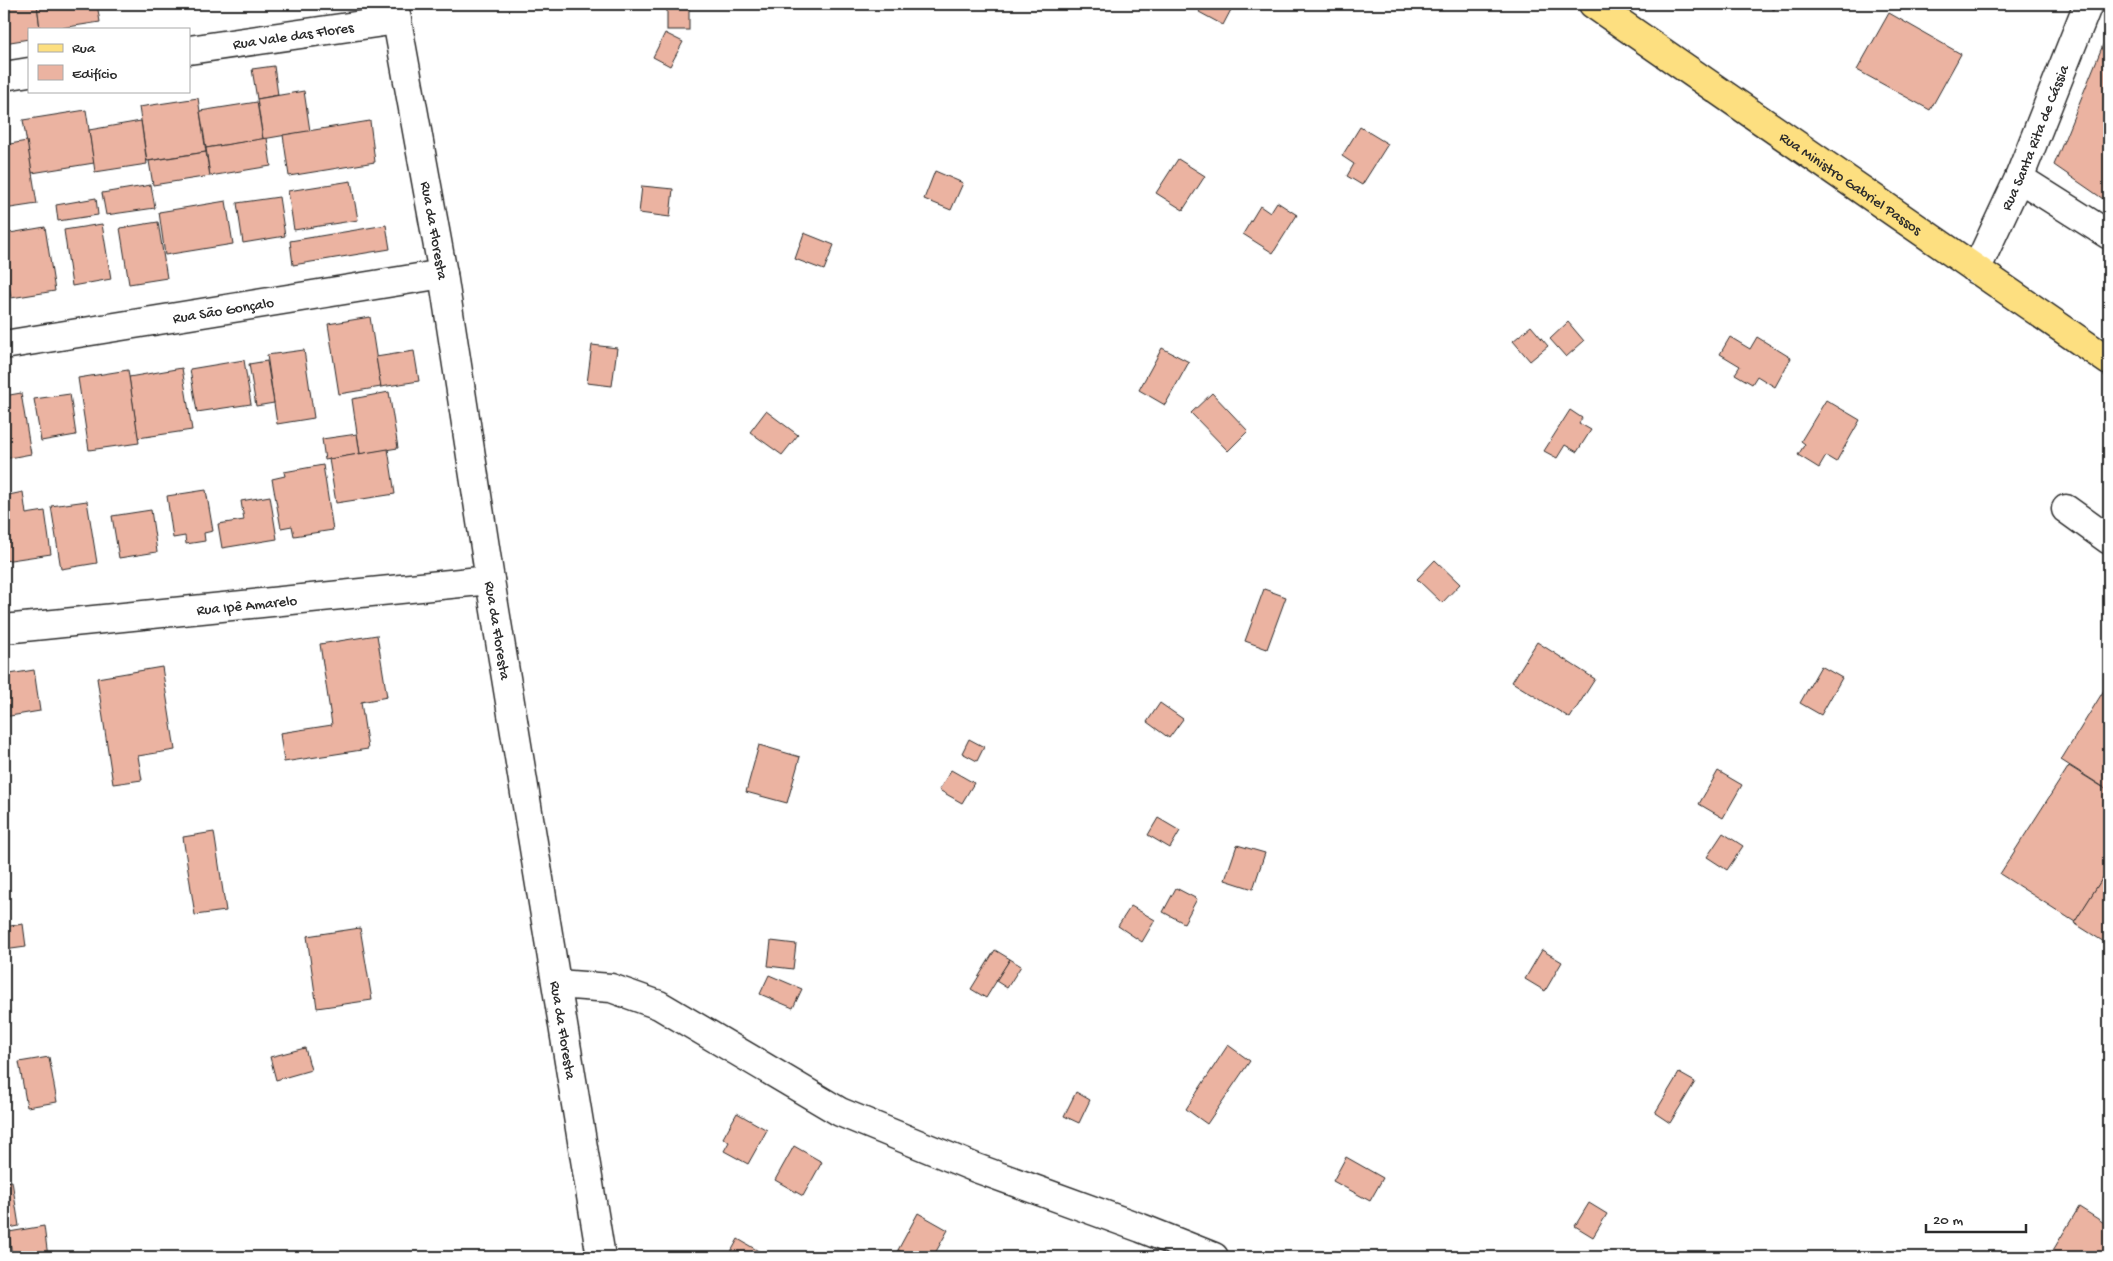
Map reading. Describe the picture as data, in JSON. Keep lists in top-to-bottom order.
{
  "streets": {
    "main road": ["Rua Ministro Gabriel Passos"],
    "street": [
      "Rua Vale das Flores",
      "Rua Santa Rita de Cássia",
      "Rua da Floresta",
      "Rua São Gonçalo",
      "Rua Ipê Amarelo"
    ]
  },
  "crossings": [
    ["Rua Vale das Flores", "Rua da Floresta"],
    ["Rua Santa Rita de Cássia", "Rua Ministro Gabriel Passos"],
    ["Rua da Floresta", "Rua São Gonçalo"],
    ["Rua da Floresta", "Rua Ipê Amarelo"]
  ],
  "legend": ["Rua", "Edifício"],
  "scale_bar": "20 m"
}
